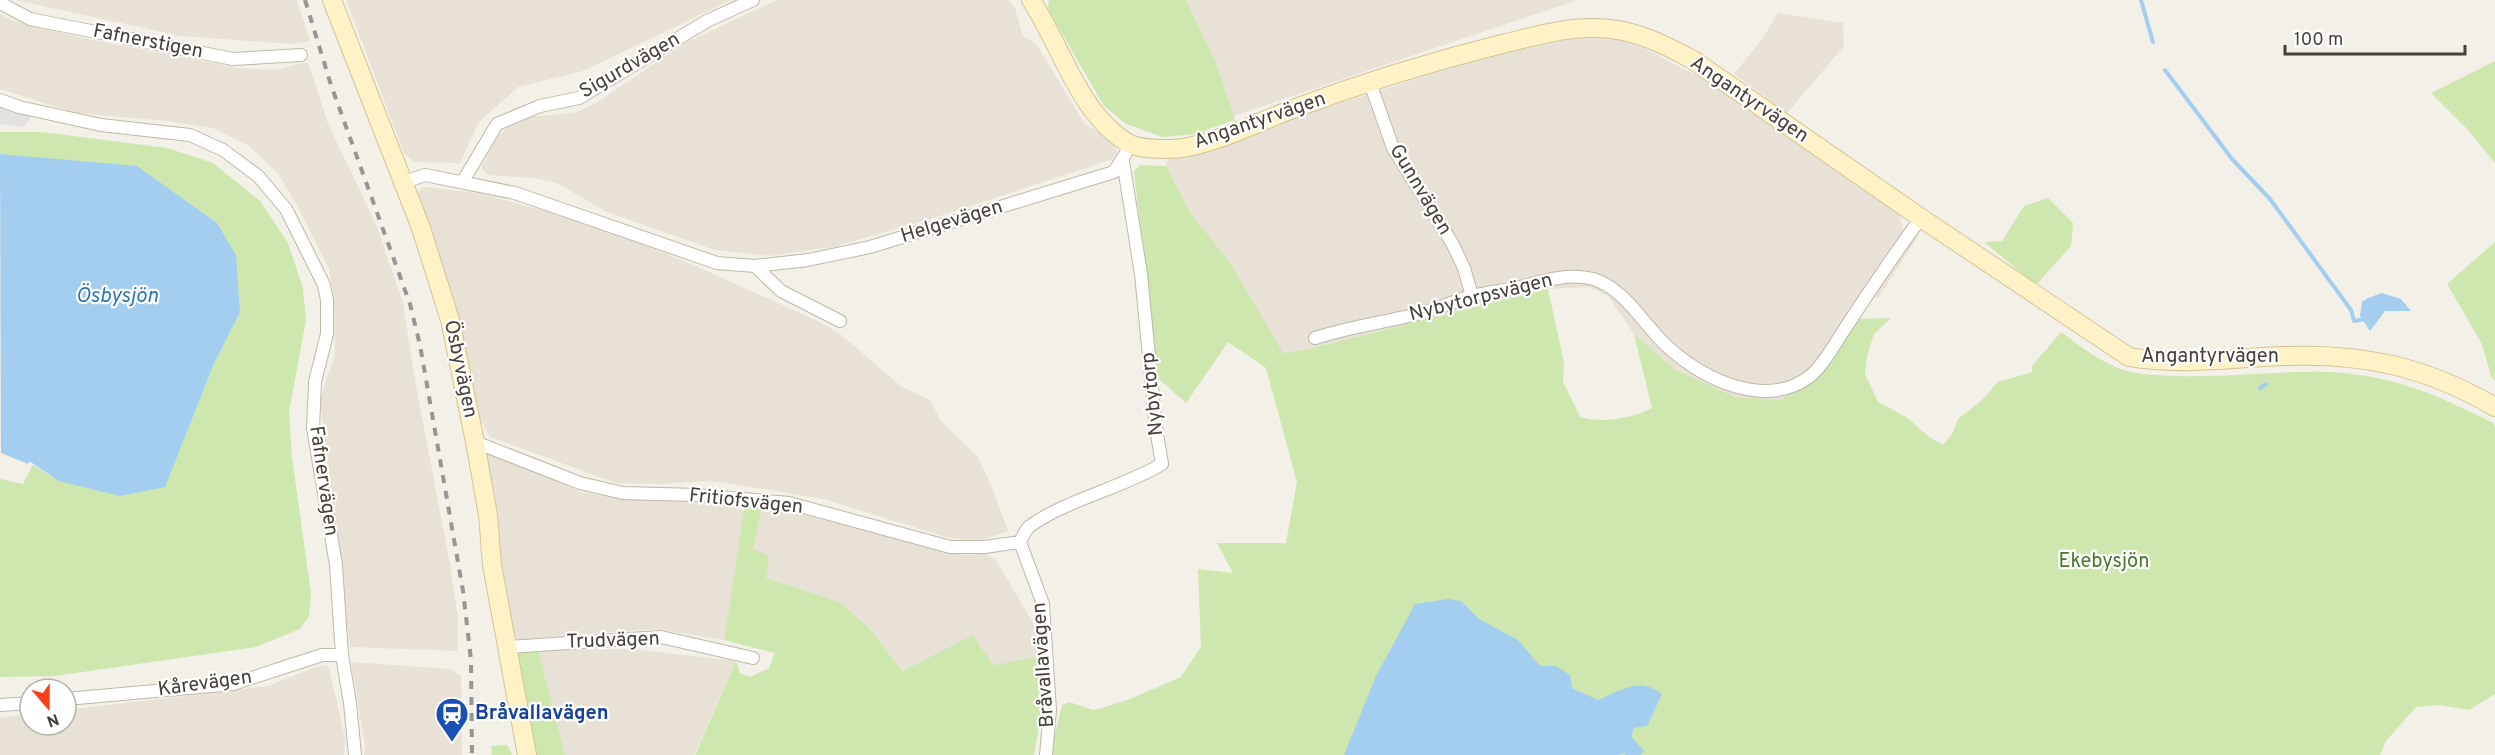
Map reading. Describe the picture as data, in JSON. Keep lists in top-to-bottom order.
{
  "streets": {
    "street": [
      "Fafnerstigen",
      "Sigurdvägen",
      "Angantyrvägen",
      "Gunnvägen",
      "Helgevägen",
      "Nybytorpsvägen",
      "Ösbyvägen",
      "Nybytorp",
      "Fafnervägen",
      "Fritiofsvägen",
      "Trudvägen",
      "Bråvallavägen",
      "Kårevägen"
    ]
  },
  "crossings": [
    ["Sigurdvägen", "Helgevägen"],
    ["Angantyrvägen", "Gunnvägen"],
    ["Angantyrvägen", "Helgevägen"],
    ["Angantyrvägen", "Nybytorpsvägen"],
    ["Angantyrvägen", "Nybytorp"],
    ["Gunnvägen", "Nybytorpsvägen"],
    ["Helgevägen", "Ösbyvägen"],
    ["Helgevägen", "Nybytorp"],
    ["Ösbyvägen", "Fritiofsvägen"],
    ["Ösbyvägen", "Trudvägen"],
    ["Nybytorp", "Fritiofsvägen"],
    ["Nybytorp", "Bråvallavägen"],
    ["Fafnervägen", "Kårevägen"],
    ["Fritiofsvägen", "Bråvallavägen"]
  ],
  "water": ["Ösbysjön"],
  "parks": ["Ekebysjön"],
  "places": {
    "station": ["Bråvallavägen"]
  },
  "scale_bar": "100 m",
  "north": "bottom"
}
